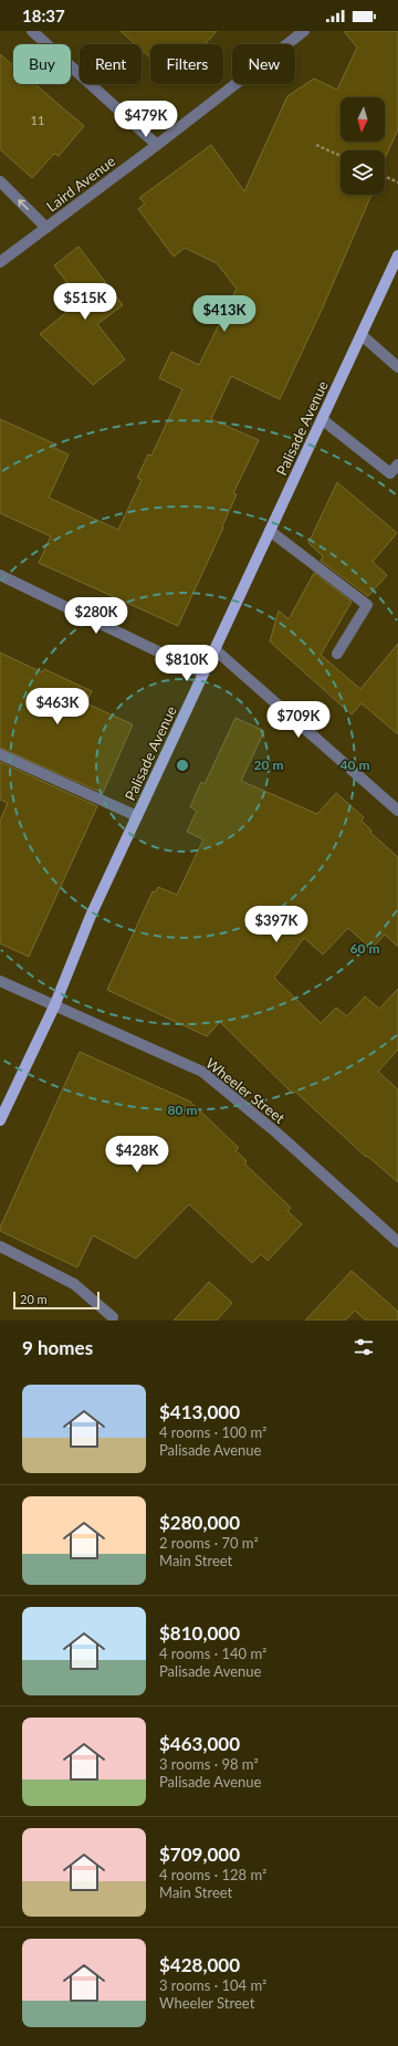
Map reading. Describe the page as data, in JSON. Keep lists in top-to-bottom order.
{
  "streets": {
    "main road": ["Palisade Avenue"],
    "street": ["Laird Avenue", "Wheeler Street"]
  },
  "crossings": [
    ["Palisade Avenue", "Wheeler Street"]
  ],
  "house_numbers": ["11"],
  "scale_bar": "20 m",
  "north": "bottom",
  "page": {
    "status": "18:37",
    "chip": [
      "Buy",
      "Rent",
      "Filters",
      "New"
    ],
    "price": [
      "$479K",
      "$515K",
      "$413K",
      "$280K",
      "$810K",
      "$463K",
      "$709K",
      "$397K",
      "$428K"
    ],
    "scale": "20 m",
    "heading": "9 homes",
    "list": [
      {
        "name": "$413,000",
        "note": "4 rooms · 100 m² · Palisade Avenue"
      },
      {
        "name": "$280,000",
        "note": "2 rooms · 70 m² · Main Street"
      },
      {
        "name": "$810,000",
        "note": "4 rooms · 140 m² · Palisade Avenue"
      },
      {
        "name": "$463,000",
        "note": "3 rooms · 98 m² · Palisade Avenue"
      },
      {
        "name": "$709,000",
        "note": "4 rooms · 128 m² · Main Street"
      },
      {
        "name": "$428,000",
        "note": "3 rooms · 104 m² · Wheeler Street"
      }
    ]
  },
  "rings": [
    "20 m",
    "40 m",
    "60 m",
    "80 m"
  ]
}
